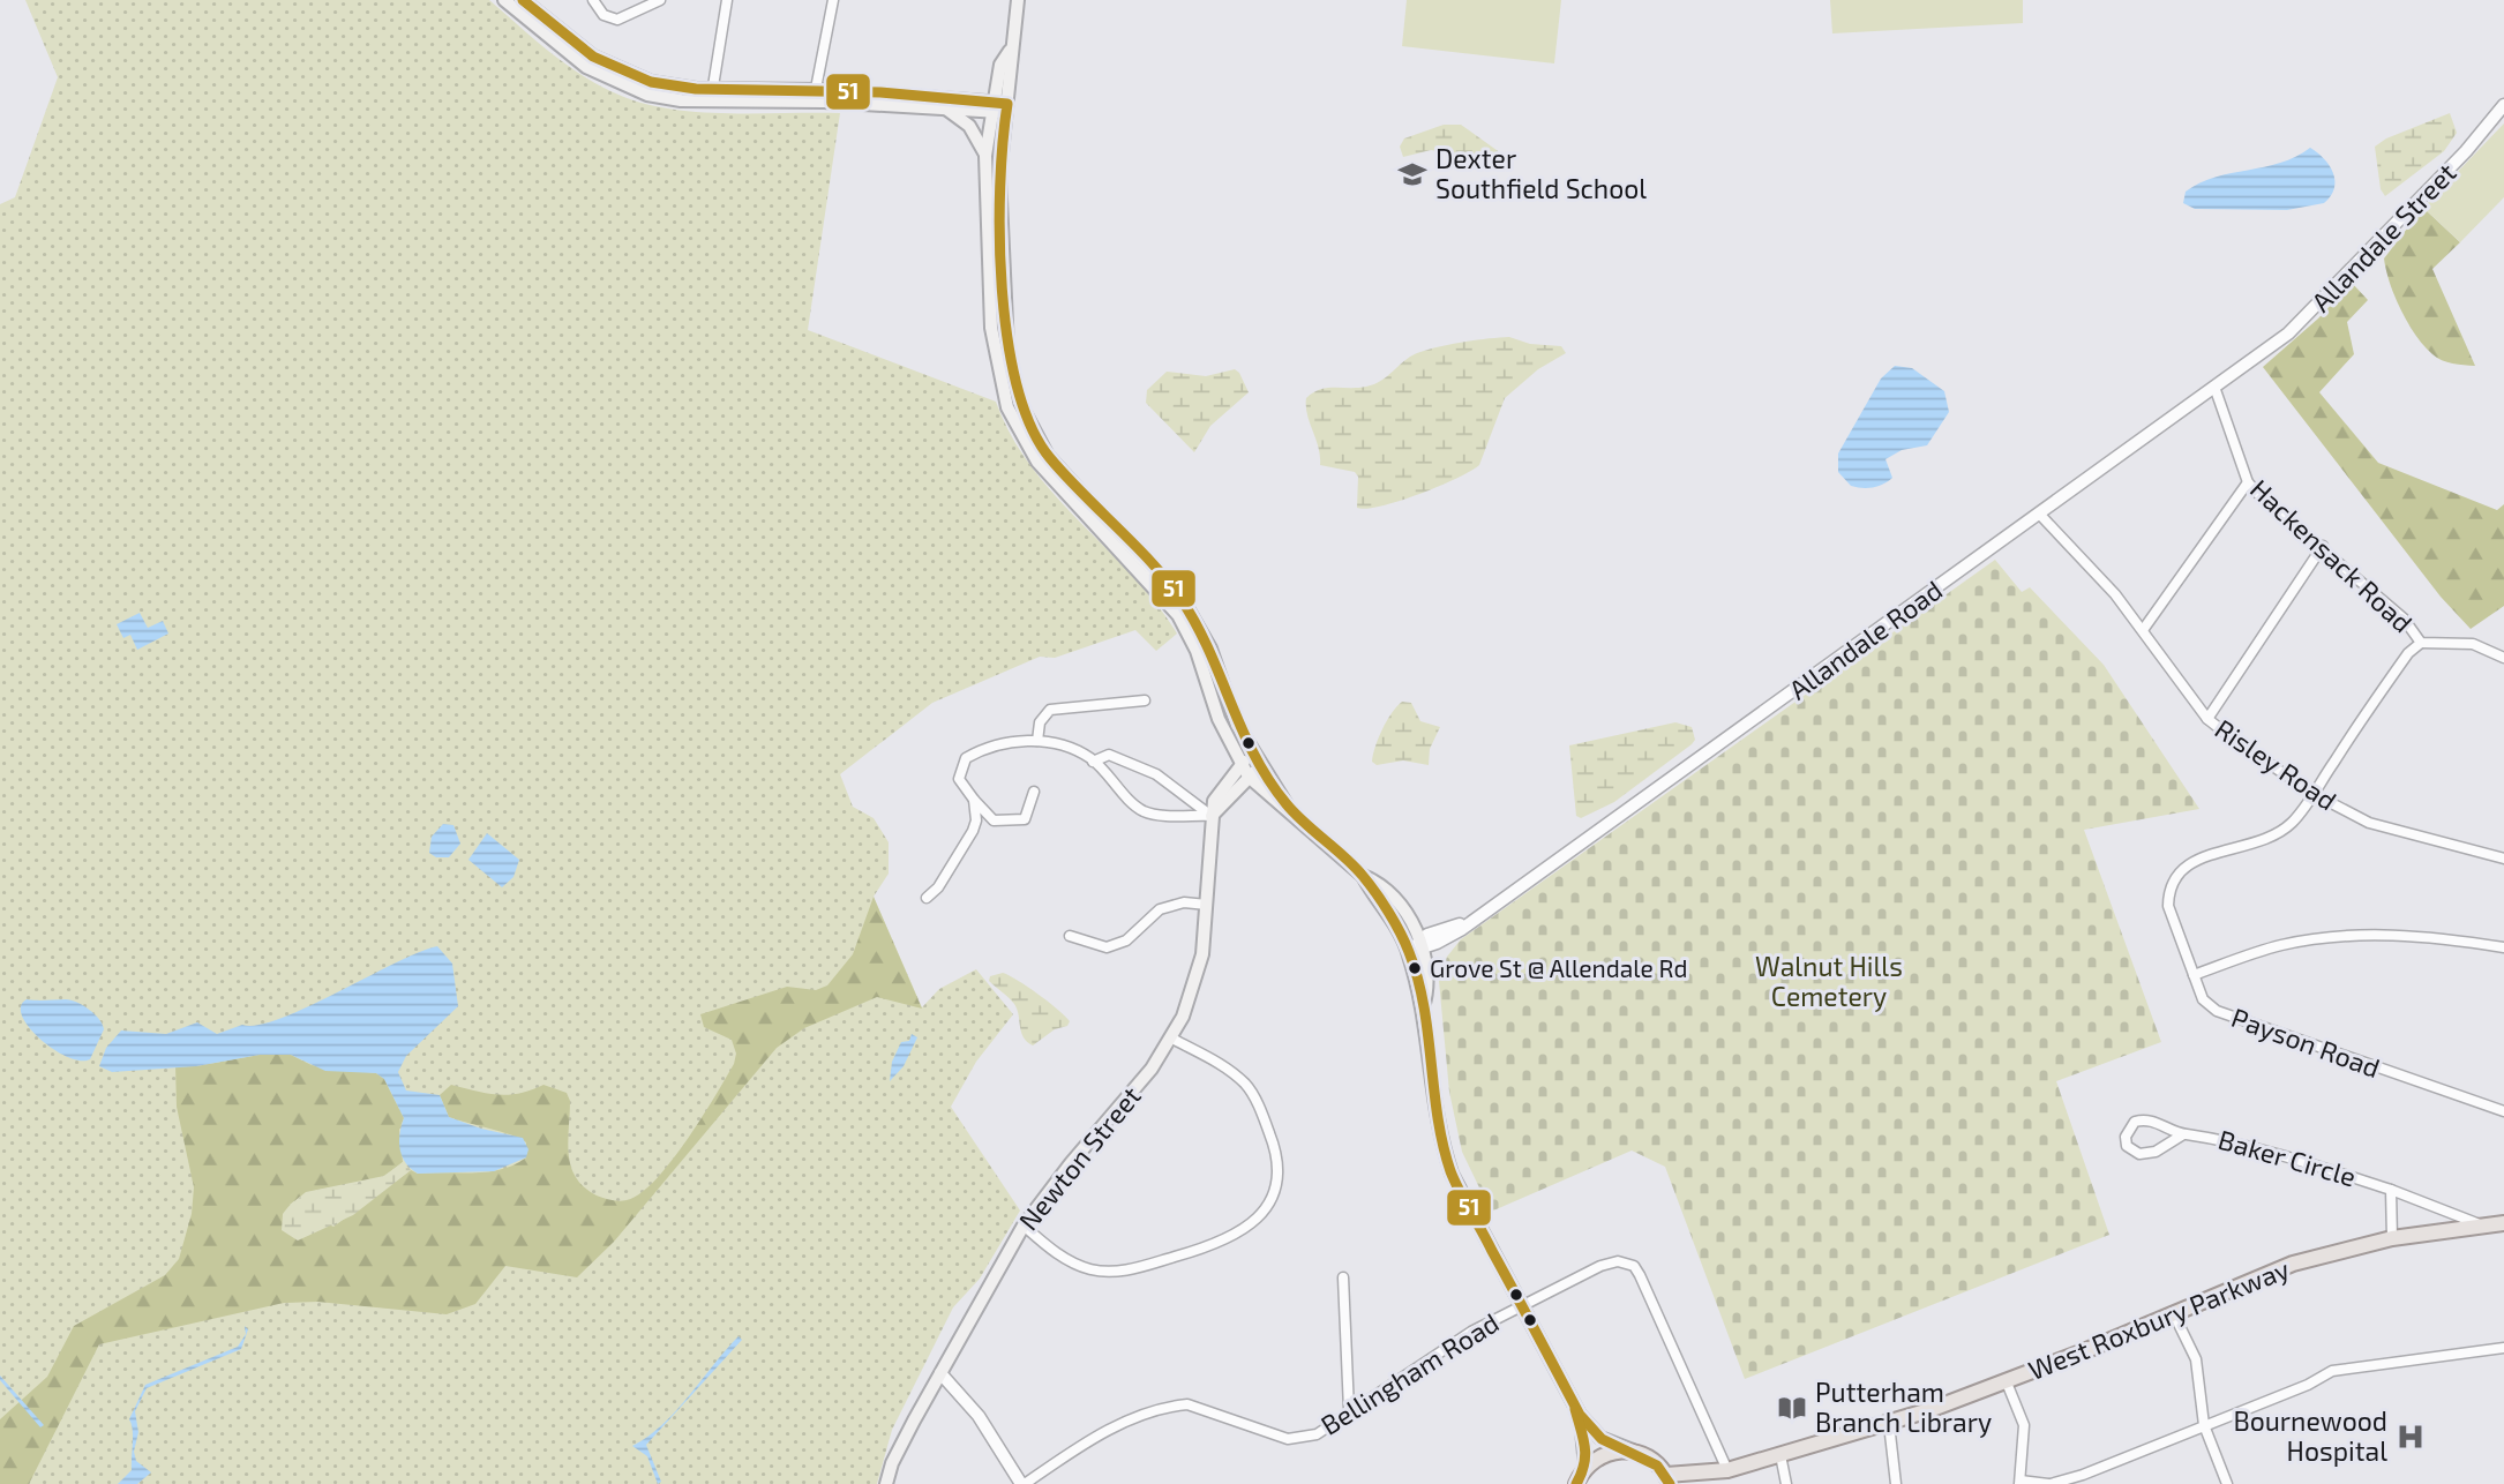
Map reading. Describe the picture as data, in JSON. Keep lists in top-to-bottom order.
{
  "streets": {
    "main road": ["Newton Street", "West Roxbury Parkway"],
    "street": [
      "Allandale Street",
      "Hackensack Road",
      "Allandale Road",
      "Risley Road",
      "Payson Road",
      "Baker Circle",
      "Bellingham Road"
    ]
  },
  "crossings": [
    ["Allandale Street", "Allandale Road"],
    ["Hackensack Road", "Allandale Road"],
    ["Hackensack Road", "Payson Road"],
    ["Allandale Road", "Risley Road"],
    ["Risley Road", "Payson Road"],
    ["Baker Circle", "West Roxbury Parkway"],
    ["West Roxbury Parkway", "Bellingham Road"]
  ],
  "parks": ["Walnut Hills Cemetery"],
  "places": {
    "school or university": ["Dexter Southfield School"],
    "other": ["Grove St @ Allendale Rd"],
    "library": ["Putterham Branch Library"],
    "hospital": ["Bournewood Hospital"]
  },
  "lines": ["transit line 51"]
}
